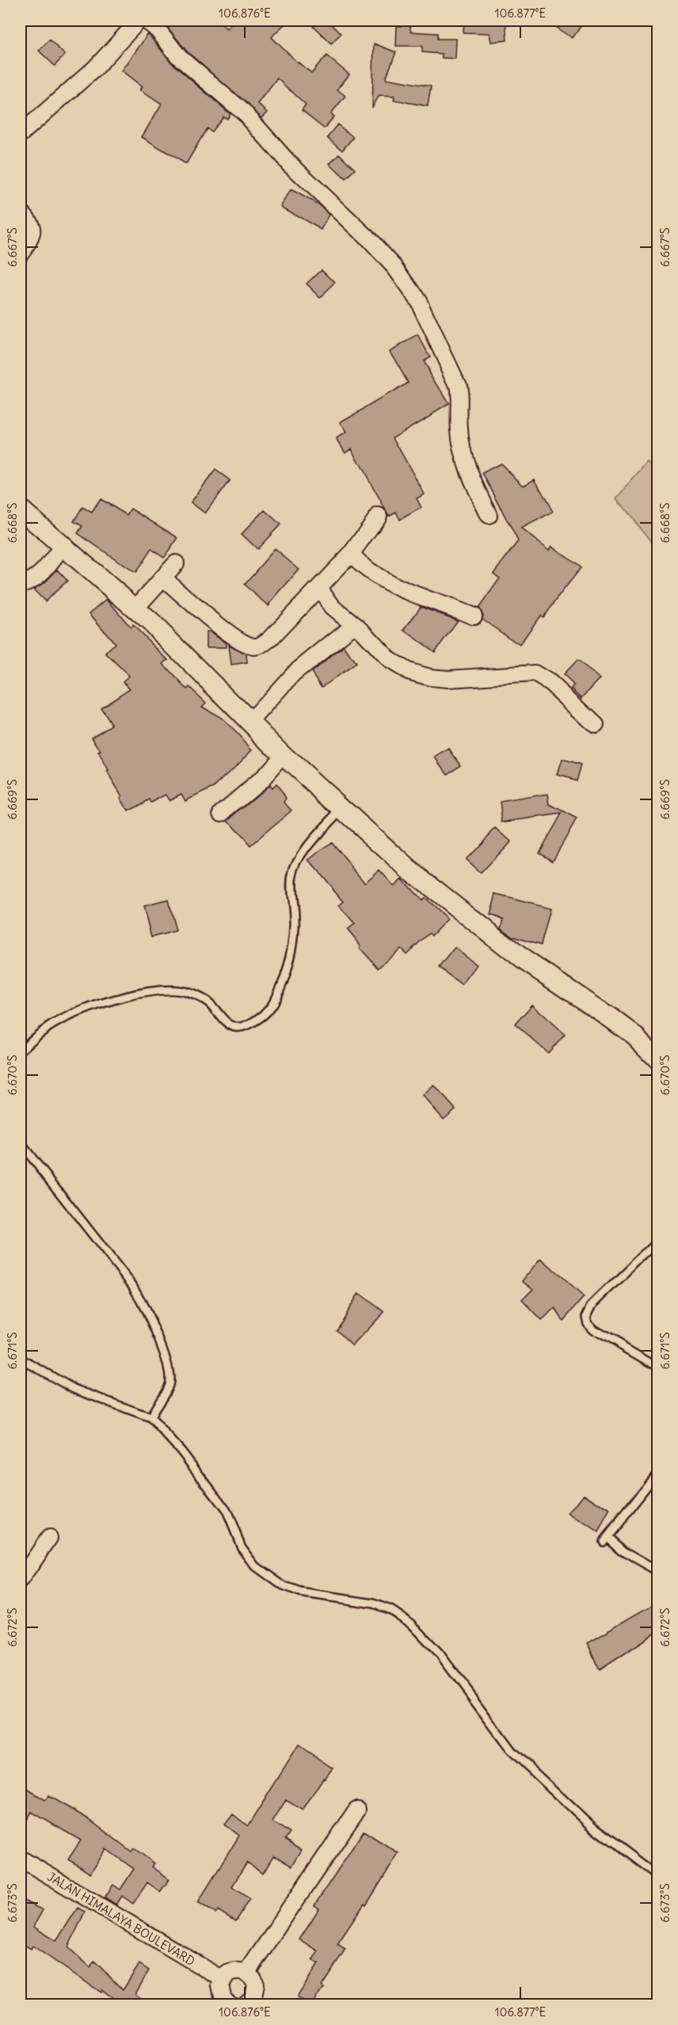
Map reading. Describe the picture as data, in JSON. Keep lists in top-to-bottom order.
{
  "streets": {
    "street": ["JALAN HIMALAYA BOULEVARD"]
  },
  "coordinates": [
    "106.876°E",
    "106.877°E",
    "6.667°S",
    "6.668°S",
    "6.669°S",
    "6.670°S",
    "6.671°S",
    "6.672°S",
    "6.673°S"
  ]
}
